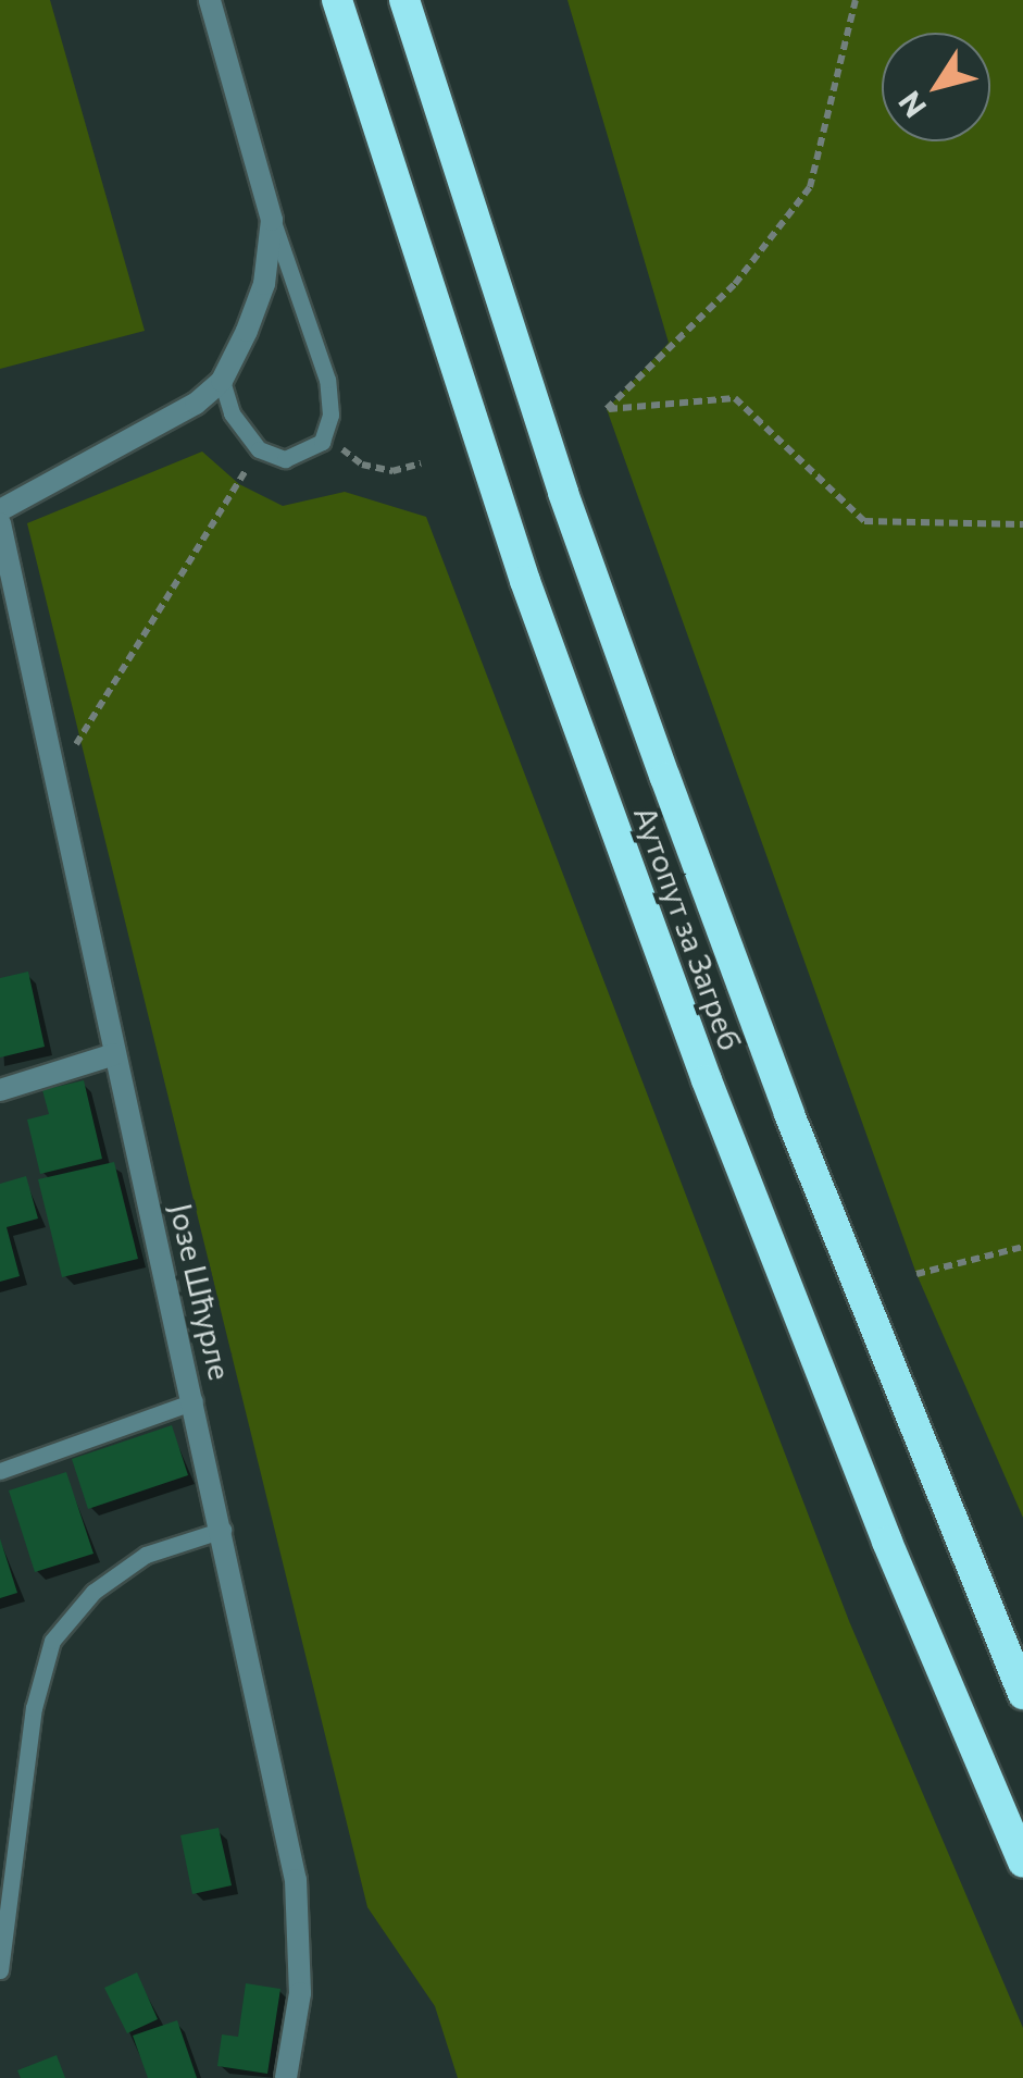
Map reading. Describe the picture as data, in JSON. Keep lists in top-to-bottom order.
{
  "streets": {
    "highway": ["Аутопут за Загреб"],
    "street": ["Јозе Шћурле"]
  },
  "north": "bottom left"
}
